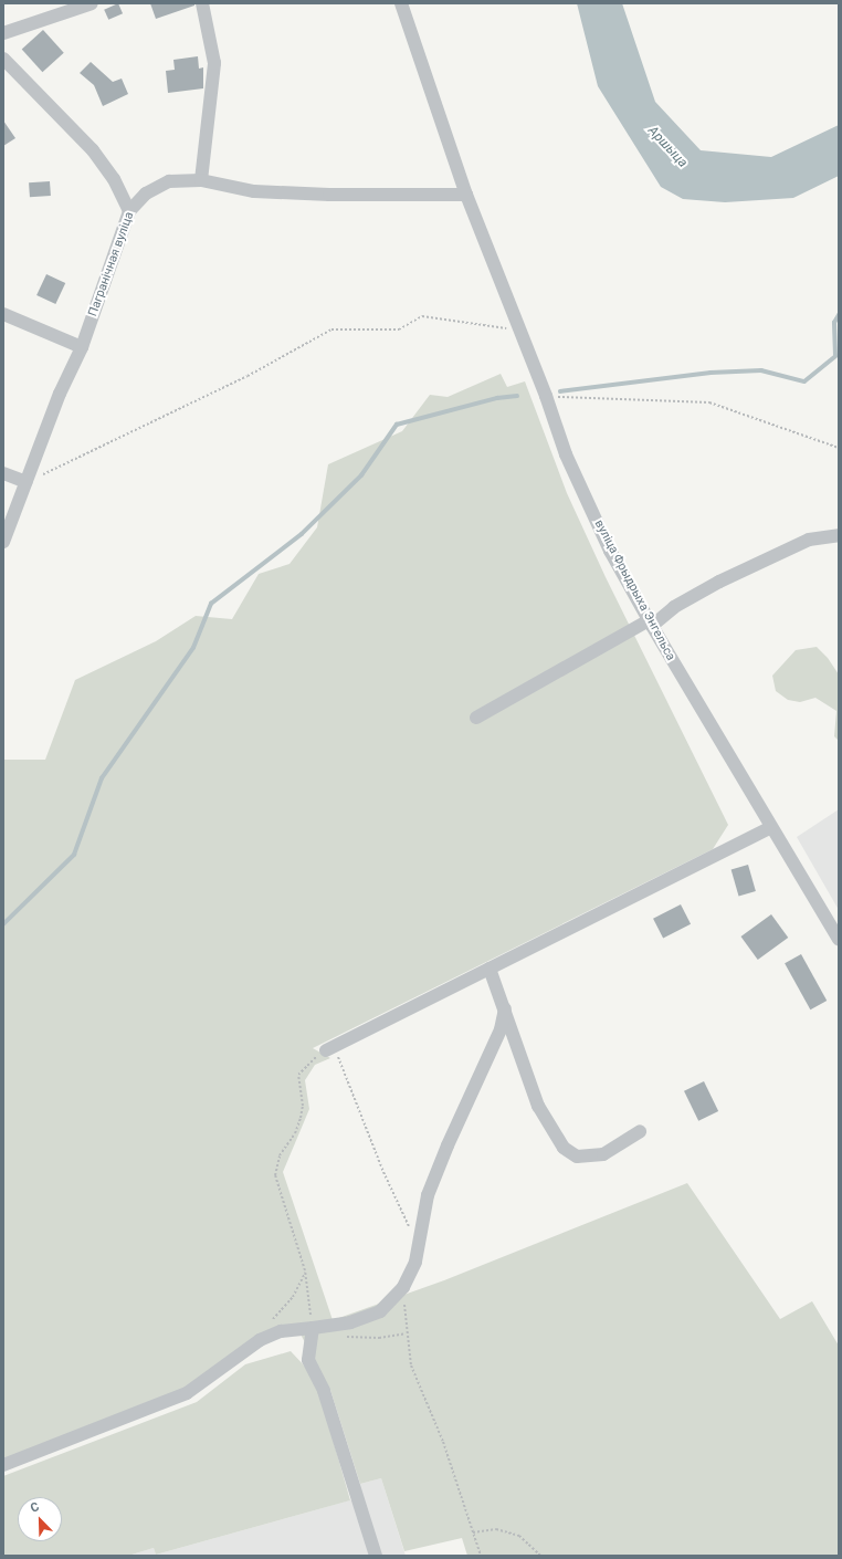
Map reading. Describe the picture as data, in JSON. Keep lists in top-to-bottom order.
{
  "streets": {
    "street": ["Пагранічная вуліца", "вуліца Фрыдрыха Энгельса"]
  },
  "crossings": [
    ["Пагранічная вуліца", "вуліца Фрыдрыха Энгельса"]
  ],
  "water": ["Аршыца"],
  "north": "top left"
}
